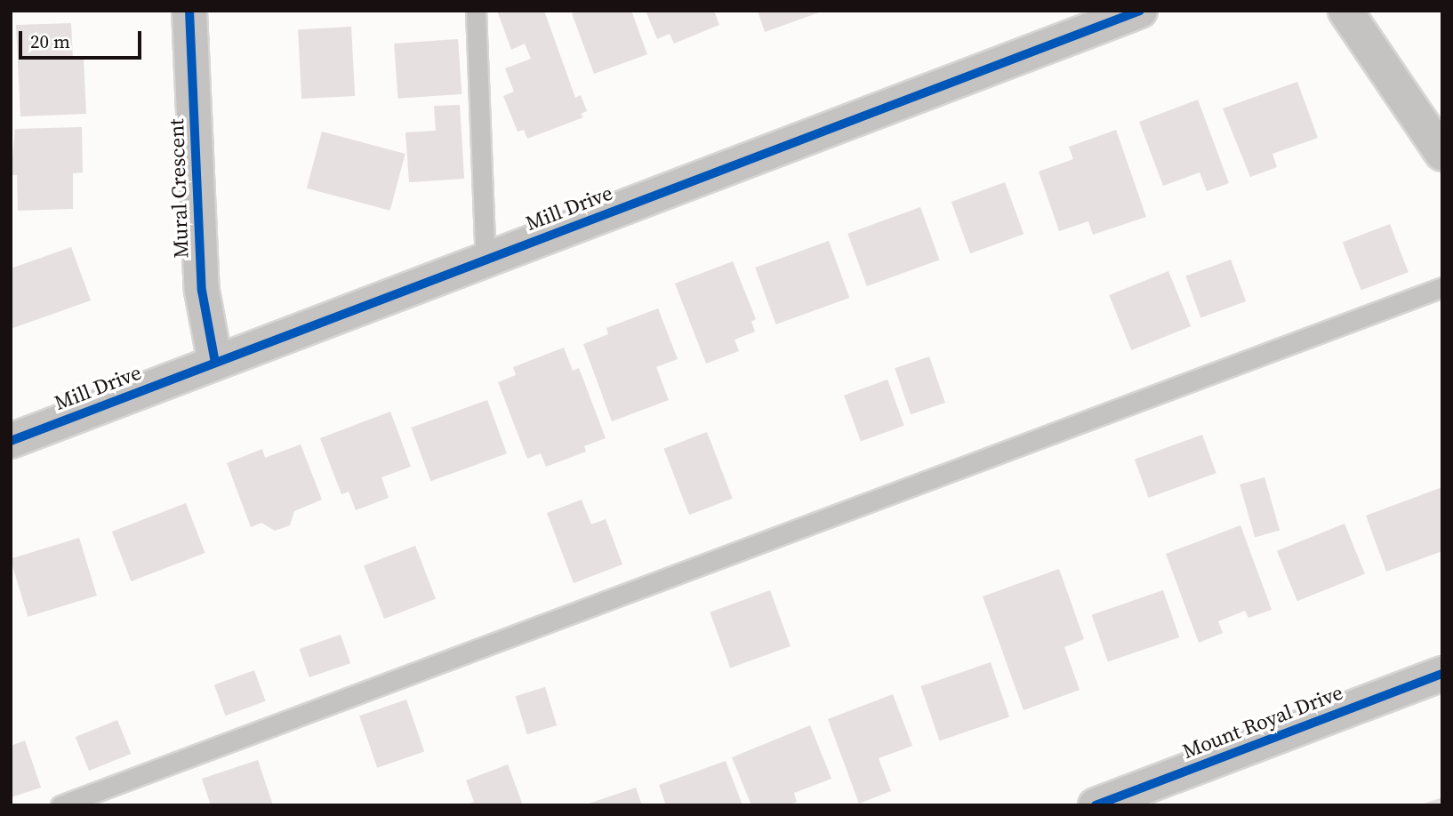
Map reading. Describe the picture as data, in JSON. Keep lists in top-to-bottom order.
{
  "streets": {
    "street": ["Mural Crescent", "Mill Drive", "Mount Royal Drive"]
  },
  "crossings": [
    ["Mural Crescent", "Mill Drive"]
  ],
  "scale_bar": "20 m"
}
